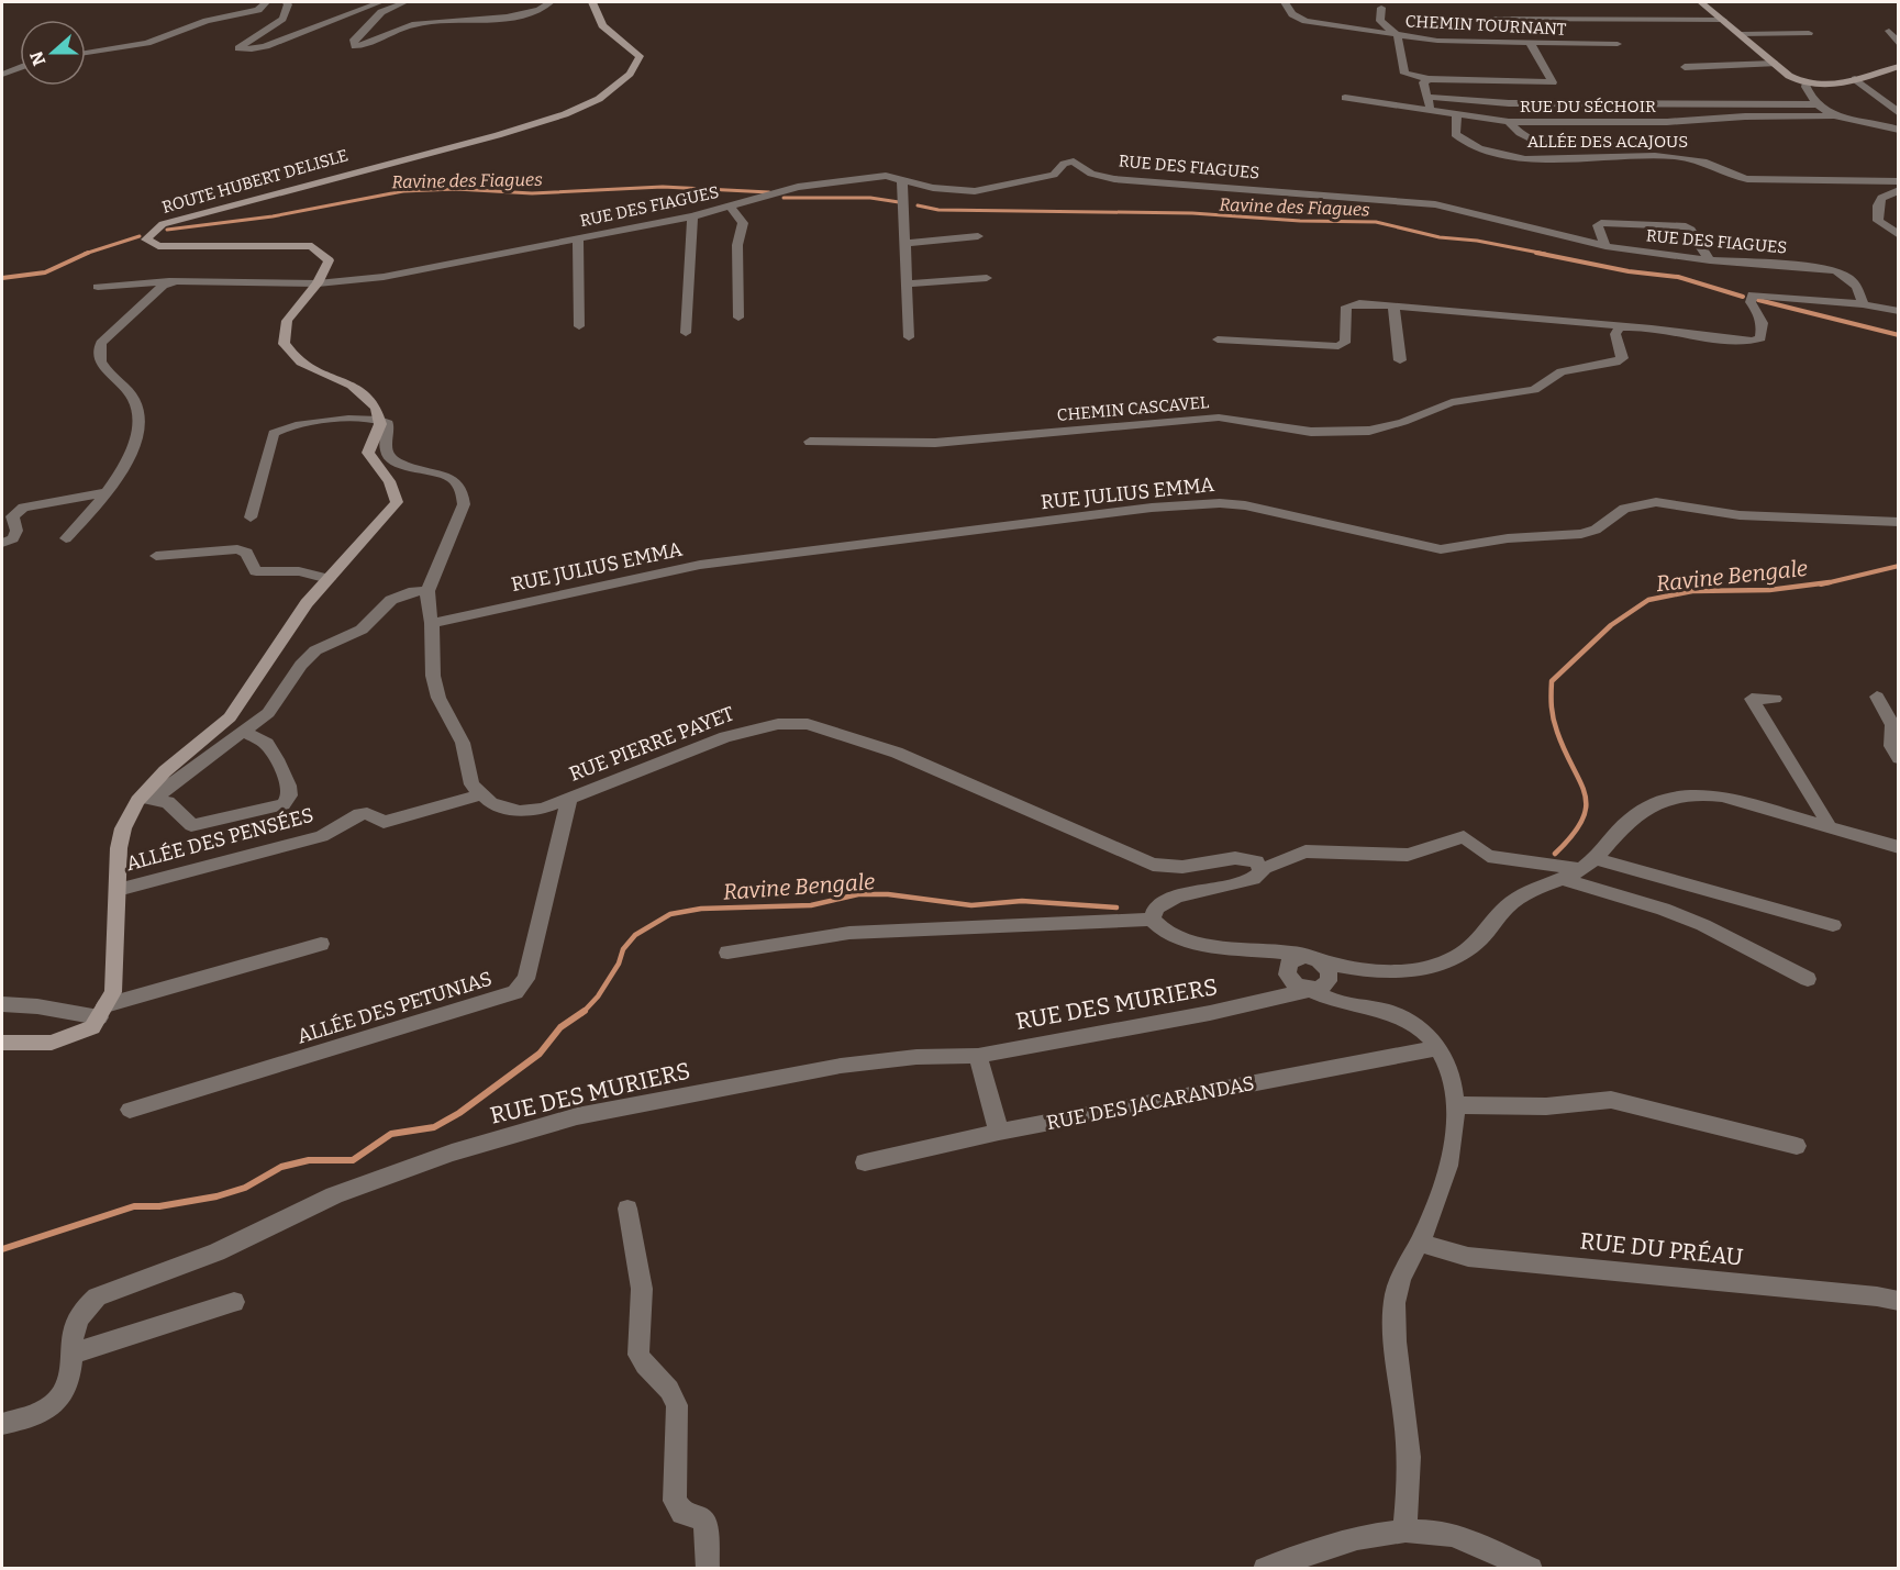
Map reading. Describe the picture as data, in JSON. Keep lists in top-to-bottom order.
{
  "streets": {
    "main road": ["ROUTE HUBERT DELISLE"],
    "street": [
      "CHEMIN TOURNANT",
      "RUE DU SÉCHOIR",
      "ALLÉE DES ACAJOUS",
      "RUE DES FIAGUES",
      "CHEMIN CASCAVEL",
      "RUE JULIUS EMMA",
      "RUE PIERRE PAYET",
      "ALLÉE DES PENSÉES",
      "RUE DES MURIERS",
      "ALLÉE DES PETUNIAS",
      "RUE DES JACARANDAS",
      "RUE DU PRÉAU"
    ]
  },
  "crossings": [
    ["RUE DU SÉCHOIR", "ALLÉE DES ACAJOUS"],
    ["RUE DES FIAGUES", "ROUTE HUBERT DELISLE"],
    ["RUE PIERRE PAYET", "ALLÉE DES PENSÉES"],
    ["RUE PIERRE PAYET", "ALLÉE DES PETUNIAS"]
  ],
  "water": ["Ravine des Fiagues", "Ravine Bengale"],
  "north": "left"
}
